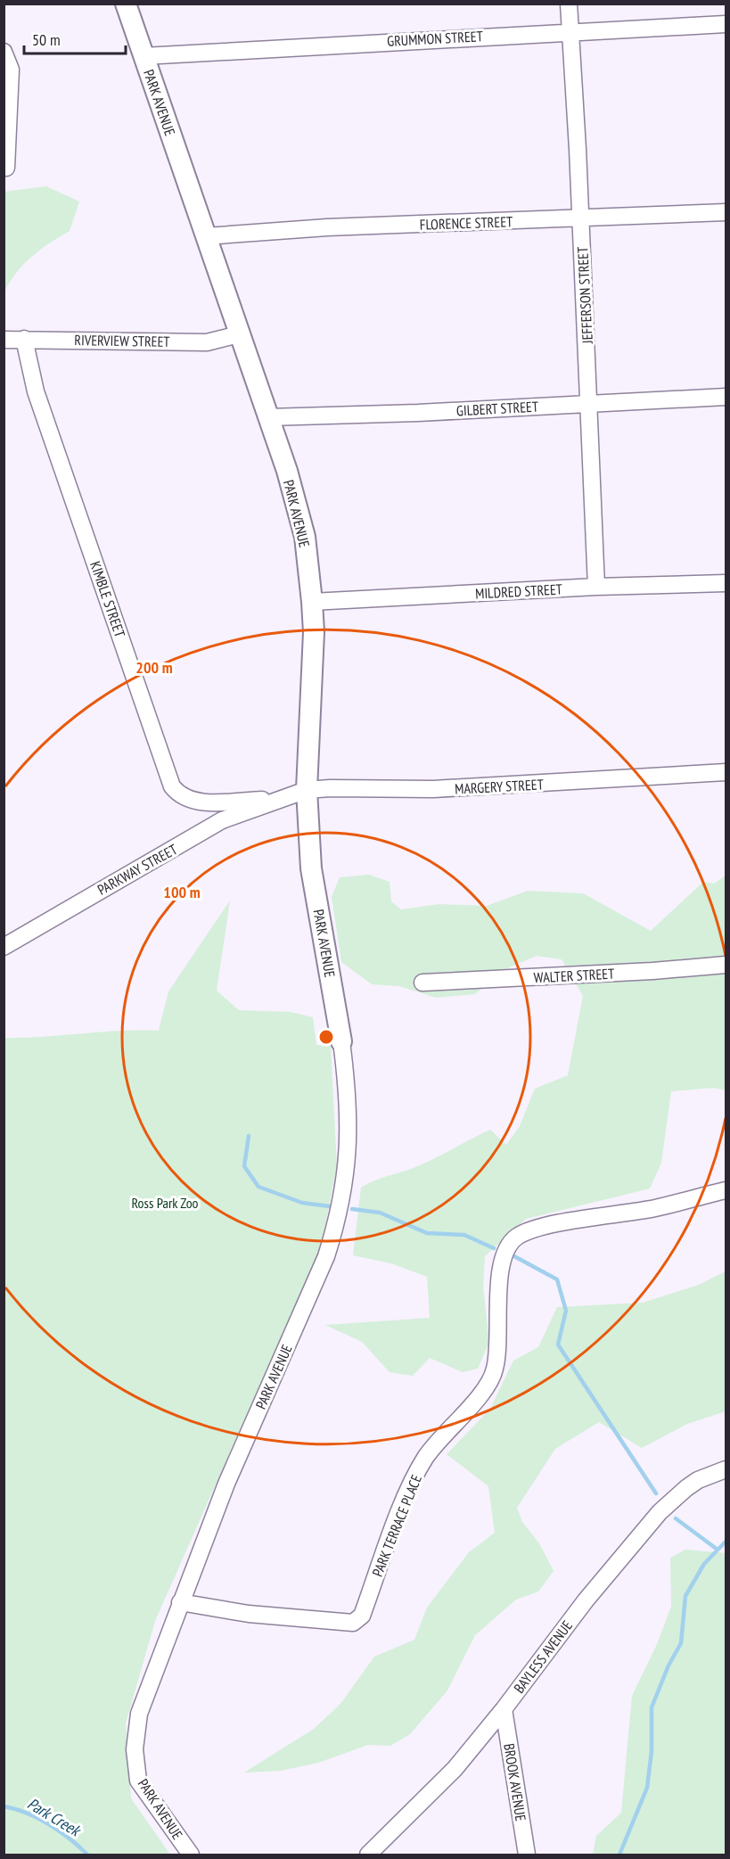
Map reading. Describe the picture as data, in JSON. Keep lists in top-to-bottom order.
{
  "streets": {
    "street": [
      "GRUMMON STREET",
      "PARK AVENUE",
      "FLORENCE STREET",
      "JEFFERSON STREET",
      "RIVERVIEW STREET",
      "GILBERT STREET",
      "MILDRED STREET",
      "KIMBLE STREET",
      "MARGERY STREET",
      "PARKWAY STREET",
      "WALTER STREET",
      "PARK TERRACE PLACE",
      "BAYLESS AVENUE",
      "BROOK AVENUE"
    ]
  },
  "crossings": [
    ["GRUMMON STREET", "PARK AVENUE"],
    ["GRUMMON STREET", "JEFFERSON STREET"],
    ["PARK AVENUE", "FLORENCE STREET"],
    ["PARK AVENUE", "RIVERVIEW STREET"],
    ["PARK AVENUE", "GILBERT STREET"],
    ["PARK AVENUE", "MILDRED STREET"],
    ["PARK AVENUE", "MARGERY STREET"],
    ["PARK AVENUE", "PARK TERRACE PLACE"],
    ["FLORENCE STREET", "JEFFERSON STREET"],
    ["JEFFERSON STREET", "GILBERT STREET"],
    ["JEFFERSON STREET", "MILDRED STREET"],
    ["RIVERVIEW STREET", "KIMBLE STREET"],
    ["KIMBLE STREET", "MARGERY STREET"],
    ["KIMBLE STREET", "PARKWAY STREET"],
    ["MARGERY STREET", "PARKWAY STREET"],
    ["BAYLESS AVENUE", "BROOK AVENUE"]
  ],
  "water": ["Park Creek"],
  "parks": ["Ross Park Zoo"],
  "scale_bar": "50 m",
  "rings": ["200 m", "100 m"]
}
